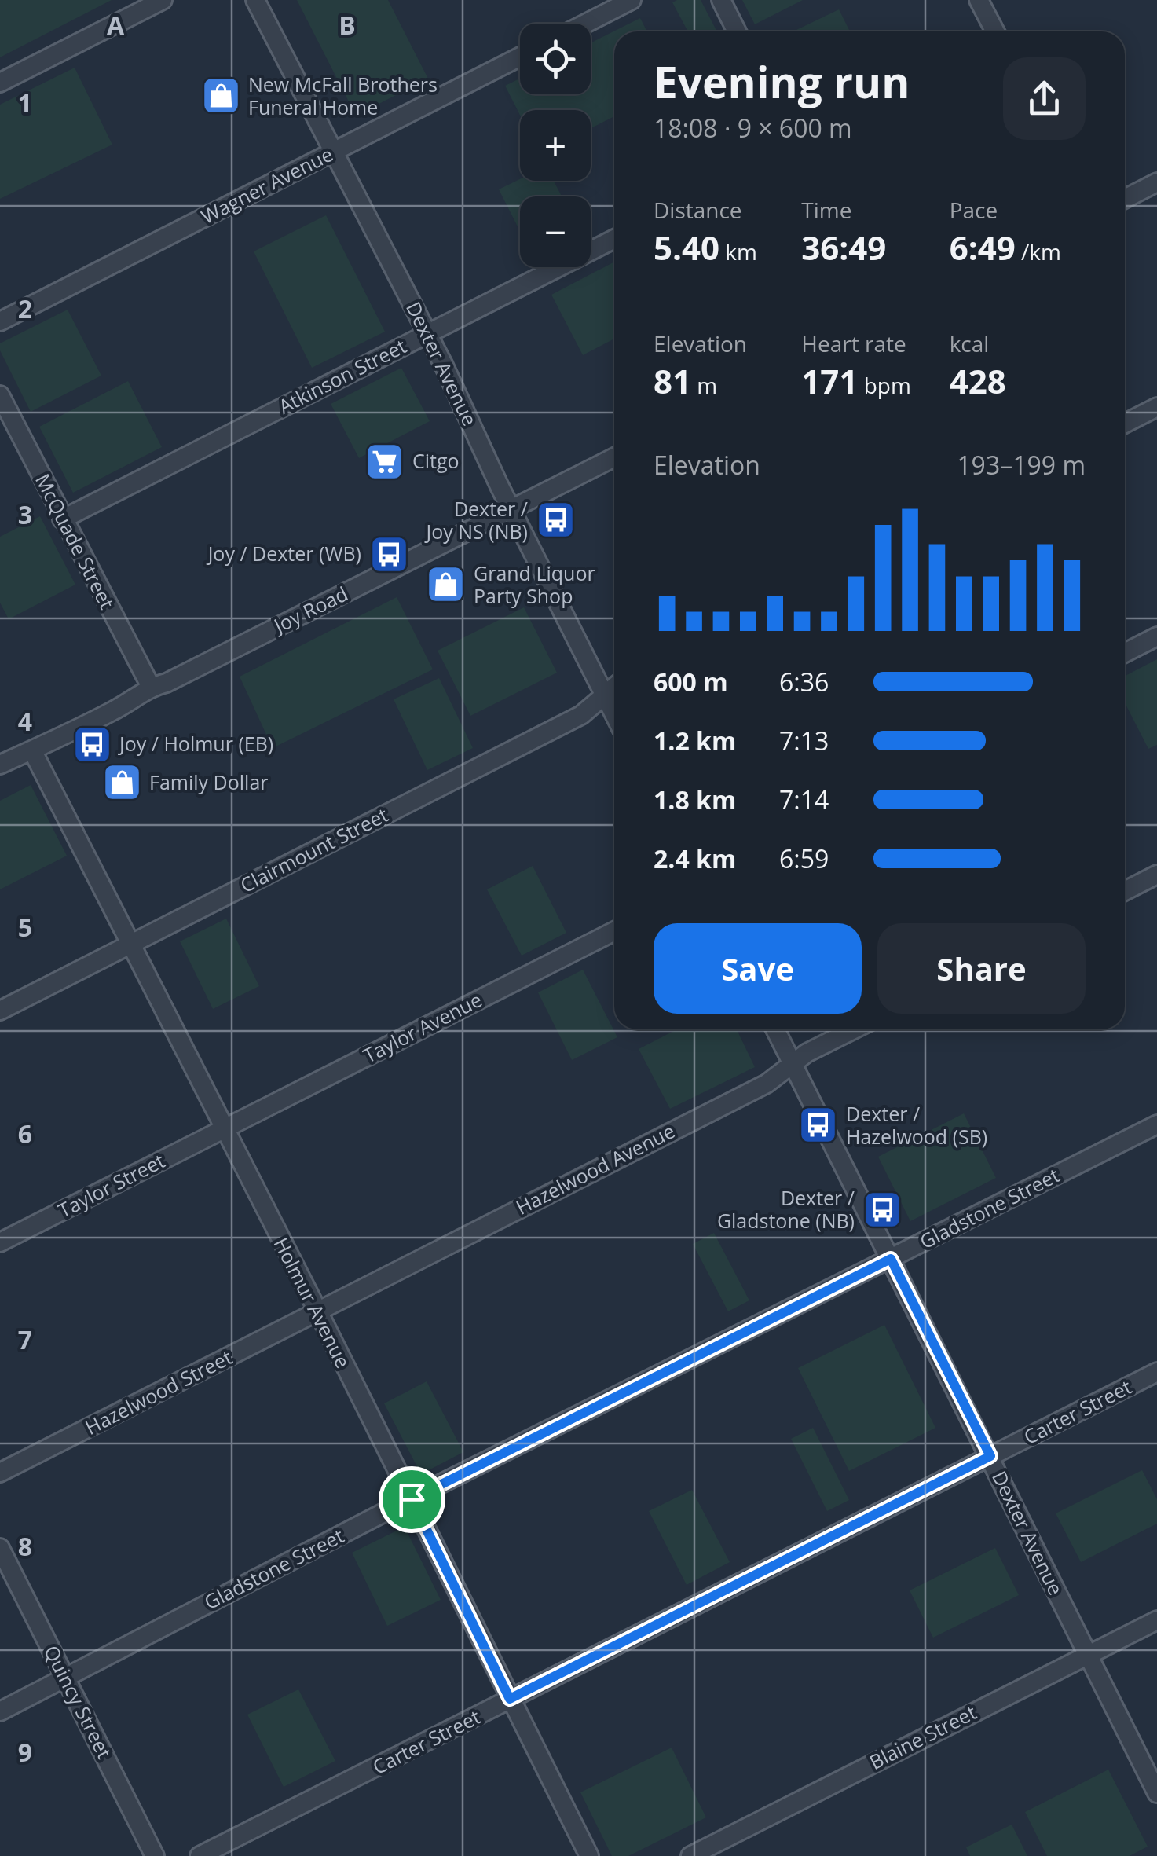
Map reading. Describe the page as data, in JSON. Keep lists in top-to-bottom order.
{
  "streets": {
    "street": [
      "Wagner Avenue",
      "Dexter Avenue",
      "Atkinson Street",
      "McQuade Street",
      "Joy Road",
      "Clairmount Street",
      "Taylor Avenue",
      "Hazelwood Avenue",
      "Taylor Street",
      "Gladstone Street",
      "Holmur Avenue",
      "Hazelwood Street",
      "Carter Street",
      "Quincy Street",
      "Blaine Street"
    ]
  },
  "crossings": [
    ["Wagner Avenue", "Dexter Avenue"],
    ["Dexter Avenue", "Atkinson Street"],
    ["Dexter Avenue", "Joy Road"],
    ["Dexter Avenue", "Clairmount Street"],
    ["Dexter Avenue", "Hazelwood Avenue"],
    ["Dexter Avenue", "Gladstone Street"],
    ["Dexter Avenue", "Carter Street"],
    ["Dexter Avenue", "Blaine Street"],
    ["Atkinson Street", "McQuade Street"],
    ["McQuade Street", "Joy Road"],
    ["Joy Road", "Holmur Avenue"],
    ["Clairmount Street", "Holmur Avenue"],
    ["Taylor Avenue", "Taylor Street"],
    ["Taylor Avenue", "Holmur Avenue"],
    ["Hazelwood Avenue", "Holmur Avenue"],
    ["Hazelwood Avenue", "Hazelwood Street"],
    ["Taylor Street", "Holmur Avenue"],
    ["Gladstone Street", "Holmur Avenue"],
    ["Gladstone Street", "Quincy Street"],
    ["Holmur Avenue", "Hazelwood Street"],
    ["Holmur Avenue", "Carter Street"]
  ],
  "places": {
    "shop": ["New McFall Brothers Funeral Home", "Grand Liquor Party Shop", "Family Dollar"],
    "supermarket": ["Citgo"],
    "bus stop": [
      "Dexter / Joy NS (NB)",
      "Joy / Dexter (WB)",
      "Joy / Holmur (EB)",
      "Dexter / Hazelwood (SB)",
      "Dexter / Gladstone (NB)"
    ]
  },
  "page": {
    "map_buttons": ["+", "−"],
    "heading": ["Evening run", "18:08 · 9 × 600 m"],
    "stats": [
      ["Distance", "5.40 km"],
      ["Time", "36:49"],
      ["Pace", "6:49 /km"],
      ["Elevation", "81 m"],
      ["Heart rate", "171 bpm"],
      ["kcal", "428"]
    ],
    "chart": ["Elevation", "193–199 m"],
    "list": [
      {
        "name": "600 m",
        "note": "6:36"
      },
      {
        "name": "1.2 km",
        "note": "7:13"
      },
      {
        "name": "1.8 km",
        "note": "7:14"
      },
      {
        "name": "2.4 km",
        "note": "6:59"
      }
    ],
    "buttons": ["Save", "Share"]
  },
  "grid": {
    "columns": ["A", "B"],
    "rows": [
      "1",
      "2",
      "3",
      "4",
      "5",
      "6",
      "7",
      "8",
      "9"
    ]
  }
}
